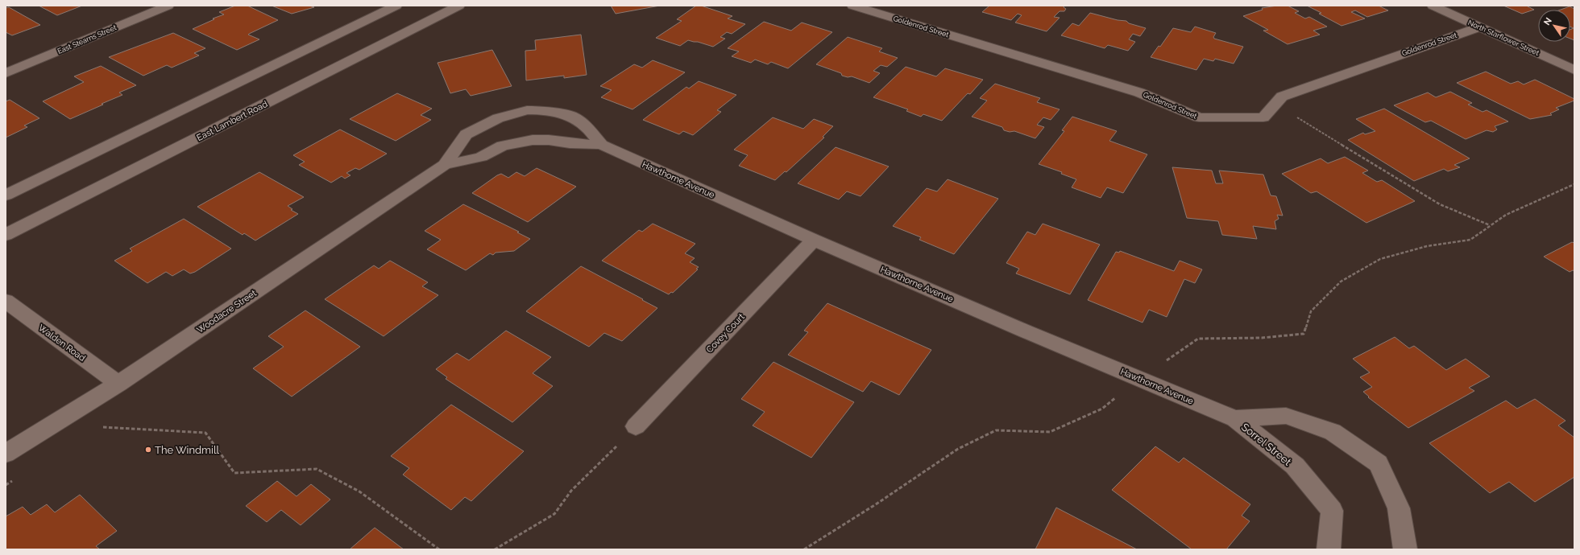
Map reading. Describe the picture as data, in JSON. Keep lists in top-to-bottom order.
{
  "streets": {
    "street": [
      "Goldenrod Street",
      "North Starflower Street",
      "East Stearns Street",
      "East Lambert Road",
      "Hawthorne Avenue",
      "Woodacre Street",
      "Covey Court",
      "Walden Road",
      "Sorrel Street"
    ]
  },
  "crossings": [
    ["Goldenrod Street", "North Starflower Street"],
    ["Hawthorne Avenue", "Woodacre Street"],
    ["Hawthorne Avenue", "Covey Court"],
    ["Hawthorne Avenue", "Sorrel Street"],
    ["Woodacre Street", "Walden Road"]
  ],
  "places": ["The Windmill"],
  "north": "top left"
}
